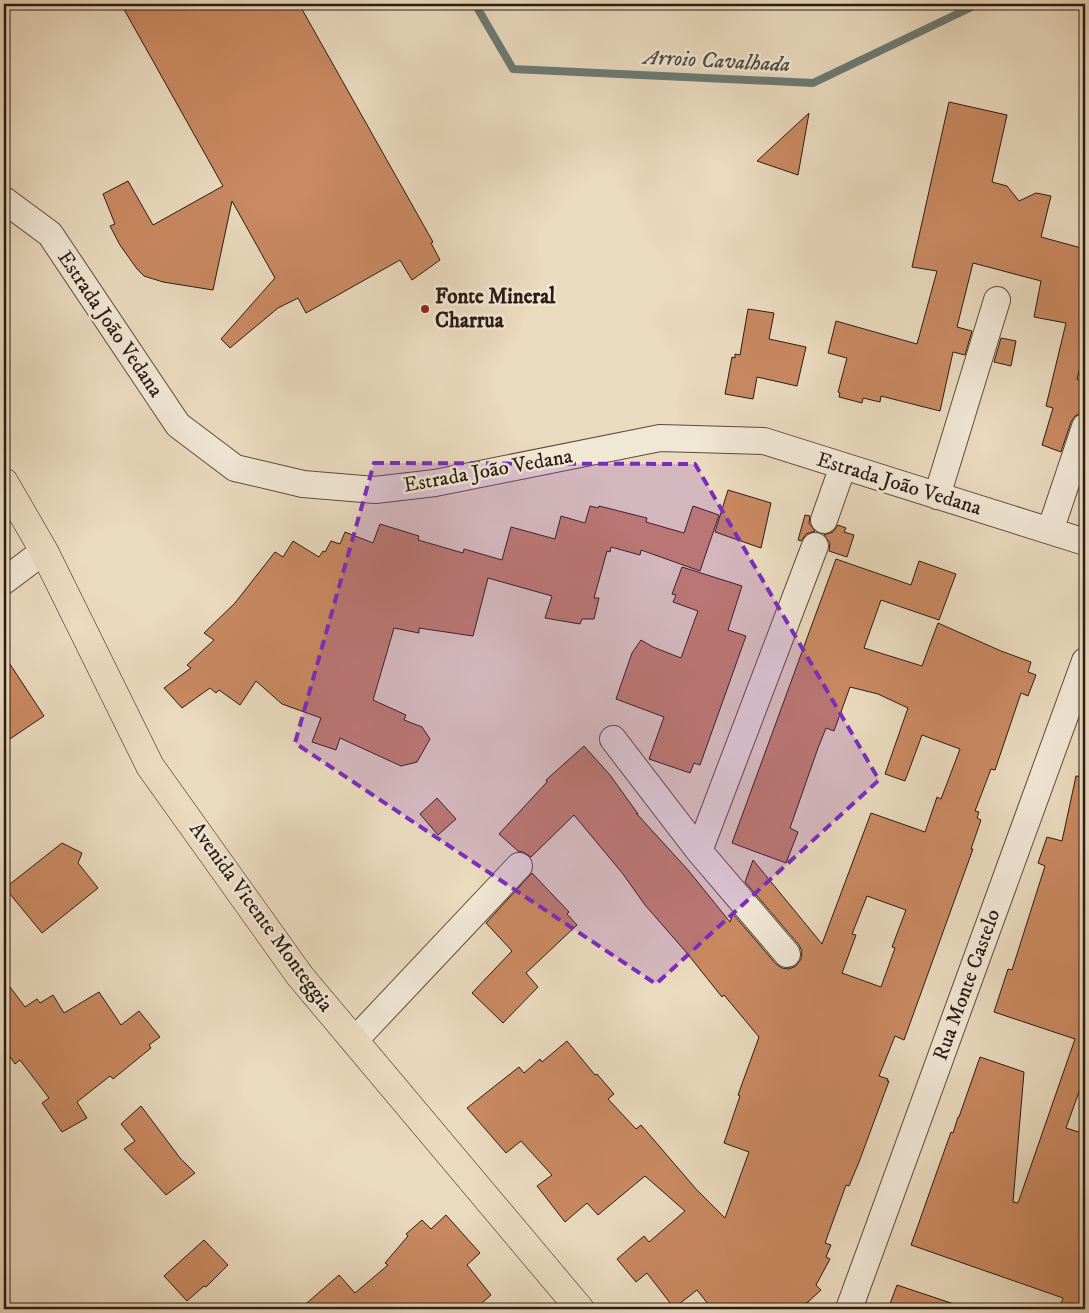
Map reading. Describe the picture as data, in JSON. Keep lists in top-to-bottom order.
{
  "streets": {
    "main road": ["Avenida Vicente Monteggia"],
    "street": ["Estrada João Vedana", "Rua Monte Castelo"]
  },
  "water": ["Arroio Cavalhada"],
  "places": ["Fonte Mineral Charrua"]
}
